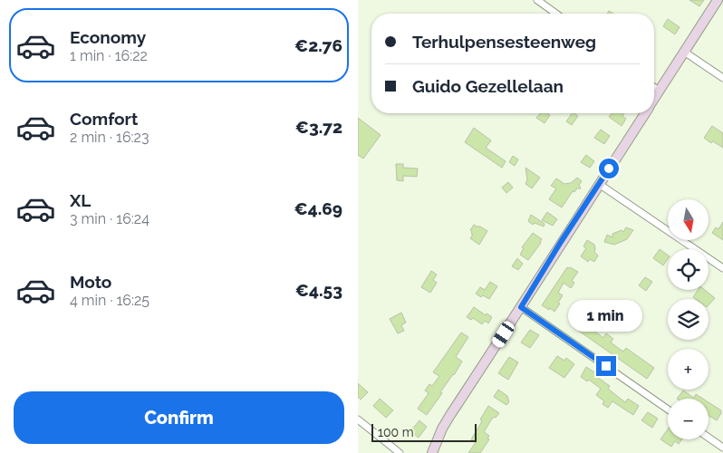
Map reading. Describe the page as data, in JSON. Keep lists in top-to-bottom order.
{
  "scale_bar": "100 m",
  "north": "bottom",
  "page": {
    "list": [
      {
        "name": "Economy",
        "note": "1 min · 16:22",
        "value": "€2.76"
      },
      {
        "name": "Comfort",
        "note": "2 min · 16:23",
        "value": "€3.72"
      },
      {
        "name": "XL",
        "note": "3 min · 16:24",
        "value": "€4.69"
      },
      {
        "name": "Moto",
        "note": "4 min · 16:25",
        "value": "€4.53"
      }
    ],
    "banner": ["Terhulpensesteenweg", "Guido Gezellelaan"],
    "map_buttons": ["+", "−"],
    "bubble": "1 min",
    "buttons": "Confirm",
    "scale": "100 m"
  }
}
